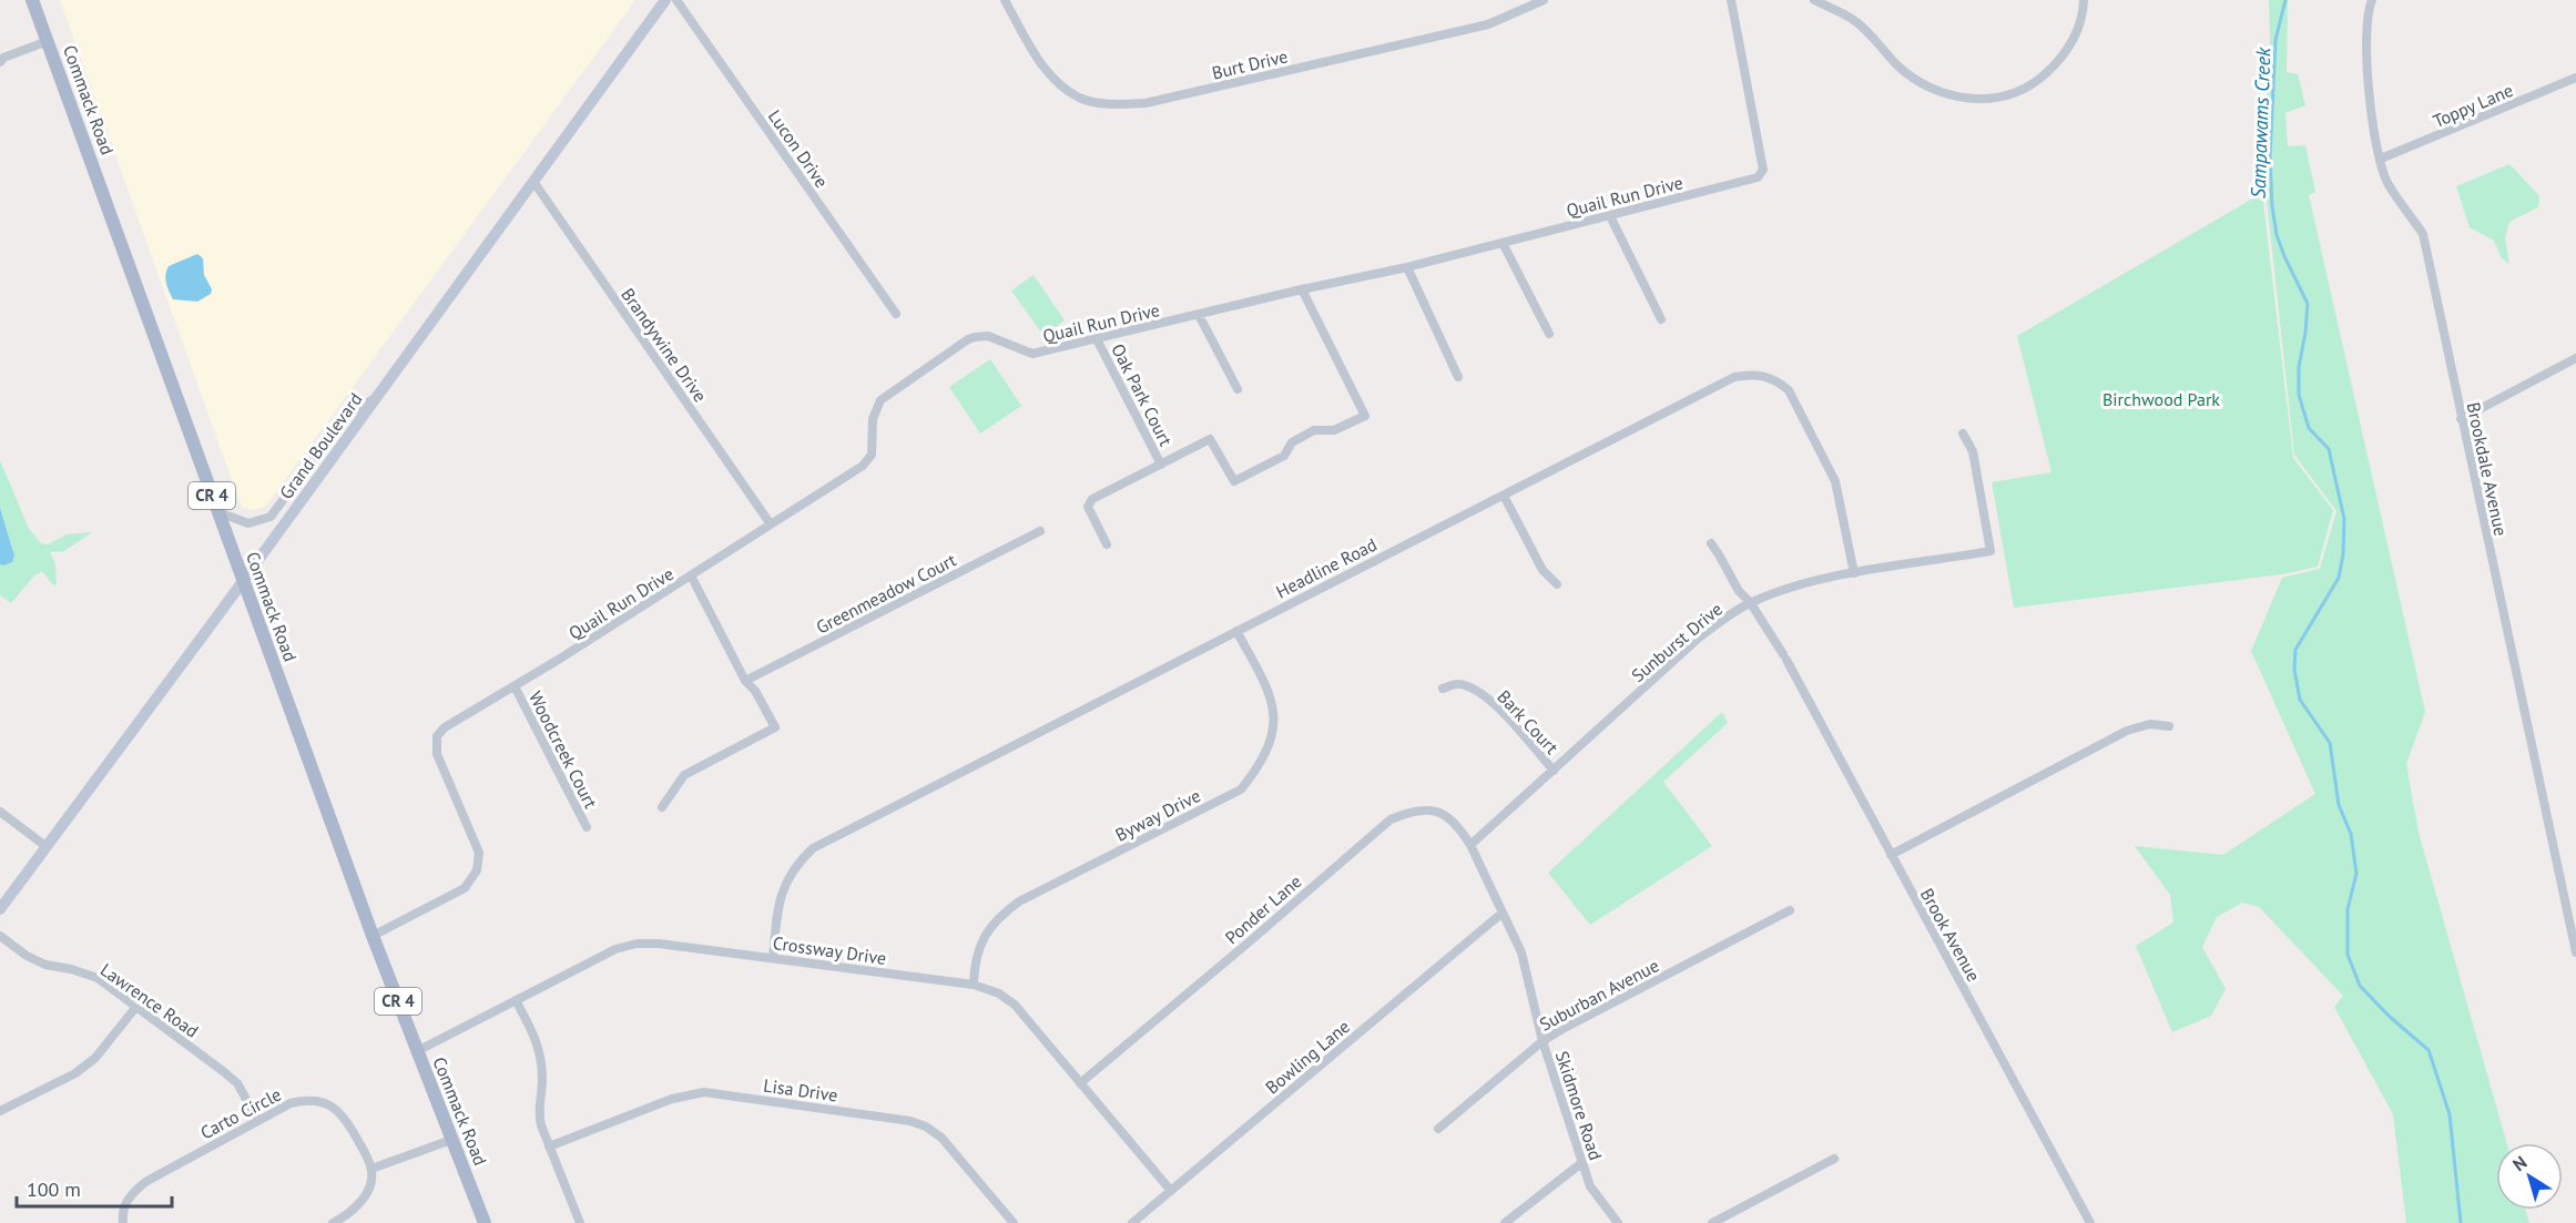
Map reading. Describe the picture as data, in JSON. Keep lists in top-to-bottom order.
{
  "streets": {
    "main road": ["Commack Road", "CR 4"],
    "street": [
      "Burt Drive",
      "Toppy Lane",
      "Lucon Drive",
      "Quail Run Drive",
      "Brandywine Drive",
      "Oak Park Court",
      "Grand Boulevard",
      "Brookdale Avenue",
      "Headline Road",
      "Greenmeadow Court",
      "Sunburst Drive",
      "Bark Court",
      "Woodcreek Court",
      "Byway Drive",
      "Ponder Lane",
      "Brook Avenue",
      "Crossway Drive",
      "Suburban Avenue",
      "Lawrence Road",
      "Bowling Lane",
      "Lisa Drive",
      "Skidmore Road",
      "Carto Circle"
    ]
  },
  "crossings": [
    ["Commack Road", "Quail Run Drive"],
    ["Commack Road", "Grand Boulevard"],
    ["Commack Road", "Crossway Drive"],
    ["Toppy Lane", "Brookdale Avenue"],
    ["Quail Run Drive", "Brandywine Drive"],
    ["Quail Run Drive", "Oak Park Court"],
    ["Quail Run Drive", "Woodcreek Court"],
    ["Brandywine Drive", "Grand Boulevard"],
    ["Headline Road", "Sunburst Drive"],
    ["Headline Road", "Byway Drive"],
    ["Headline Road", "Crossway Drive"],
    ["Sunburst Drive", "Bark Court"],
    ["Sunburst Drive", "Ponder Lane"],
    ["Sunburst Drive", "Brook Avenue"],
    ["Byway Drive", "Crossway Drive"],
    ["Ponder Lane", "Crossway Drive"],
    ["Ponder Lane", "Bowling Lane"],
    ["Ponder Lane", "Skidmore Road"],
    ["Crossway Drive", "Bowling Lane"],
    ["Suburban Avenue", "Skidmore Road"],
    ["Lawrence Road", "Carto Circle"],
    ["Bowling Lane", "Skidmore Road"]
  ],
  "water": ["Sampawams Creek"],
  "parks": ["Birchwood Park"],
  "scale_bar": "100 m",
  "north": "top left"
}
